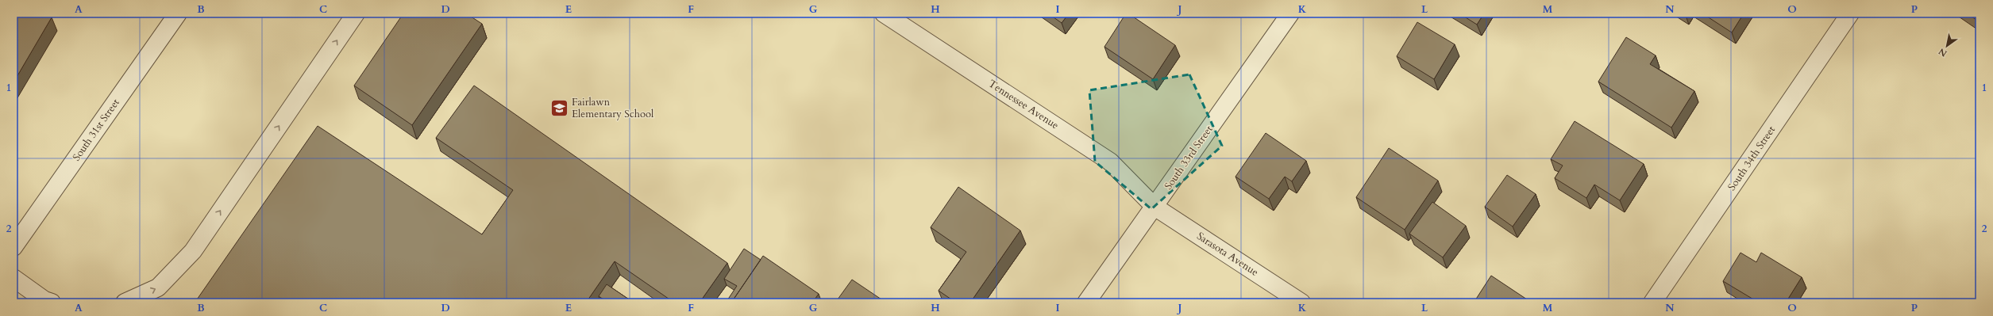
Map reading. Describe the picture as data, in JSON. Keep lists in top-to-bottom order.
{
  "streets": {
    "street": [
      "Tennessee Avenue",
      "South 31st Street",
      "South 33rd Street",
      "South 34th Street",
      "Sarasota Avenue"
    ]
  },
  "crossings": [
    ["Tennessee Avenue", "South 33rd Street"],
    ["Tennessee Avenue", "Sarasota Avenue"],
    ["South 33rd Street", "Sarasota Avenue"]
  ],
  "places": {
    "school or university": ["Fairlawn Elementary School"]
  },
  "north": "bottom left",
  "grid": {
    "columns": [
      "A",
      "B",
      "C",
      "D",
      "E",
      "F",
      "G",
      "H",
      "I",
      "J",
      "K",
      "L",
      "M",
      "N",
      "O",
      "P"
    ],
    "rows": ["1", "2"]
  }
}
